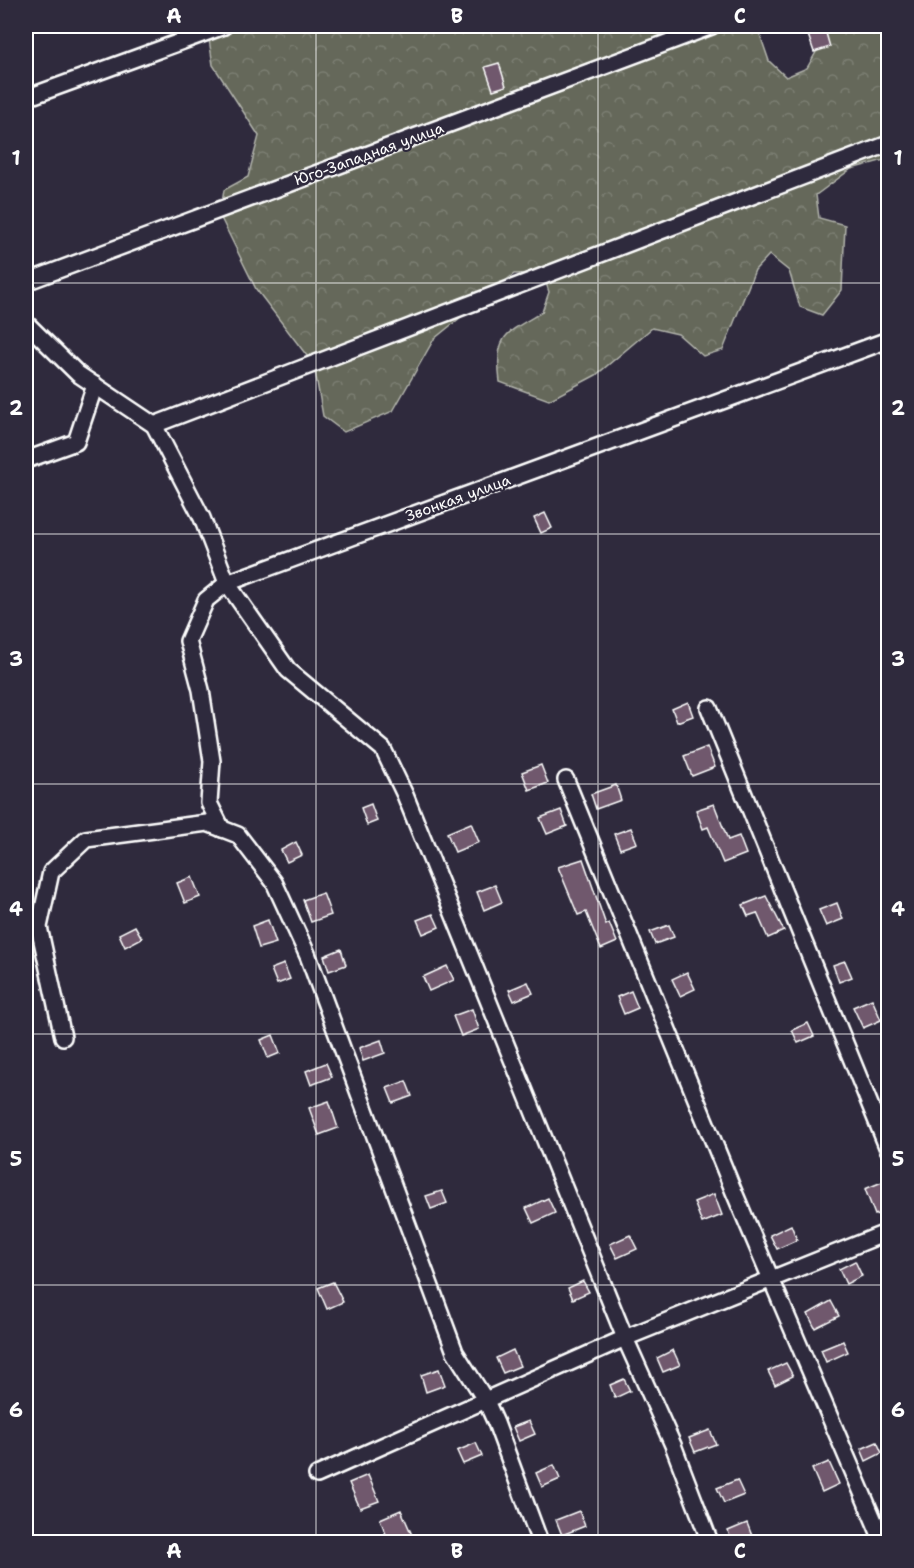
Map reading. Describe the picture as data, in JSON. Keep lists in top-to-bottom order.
{
  "streets": {
    "street": ["Юго-Западная улица", "Звонкая улица"]
  },
  "grid": {
    "columns": ["A", "B", "C"],
    "rows": [
      "1",
      "2",
      "3",
      "4",
      "5",
      "6"
    ]
  }
}
